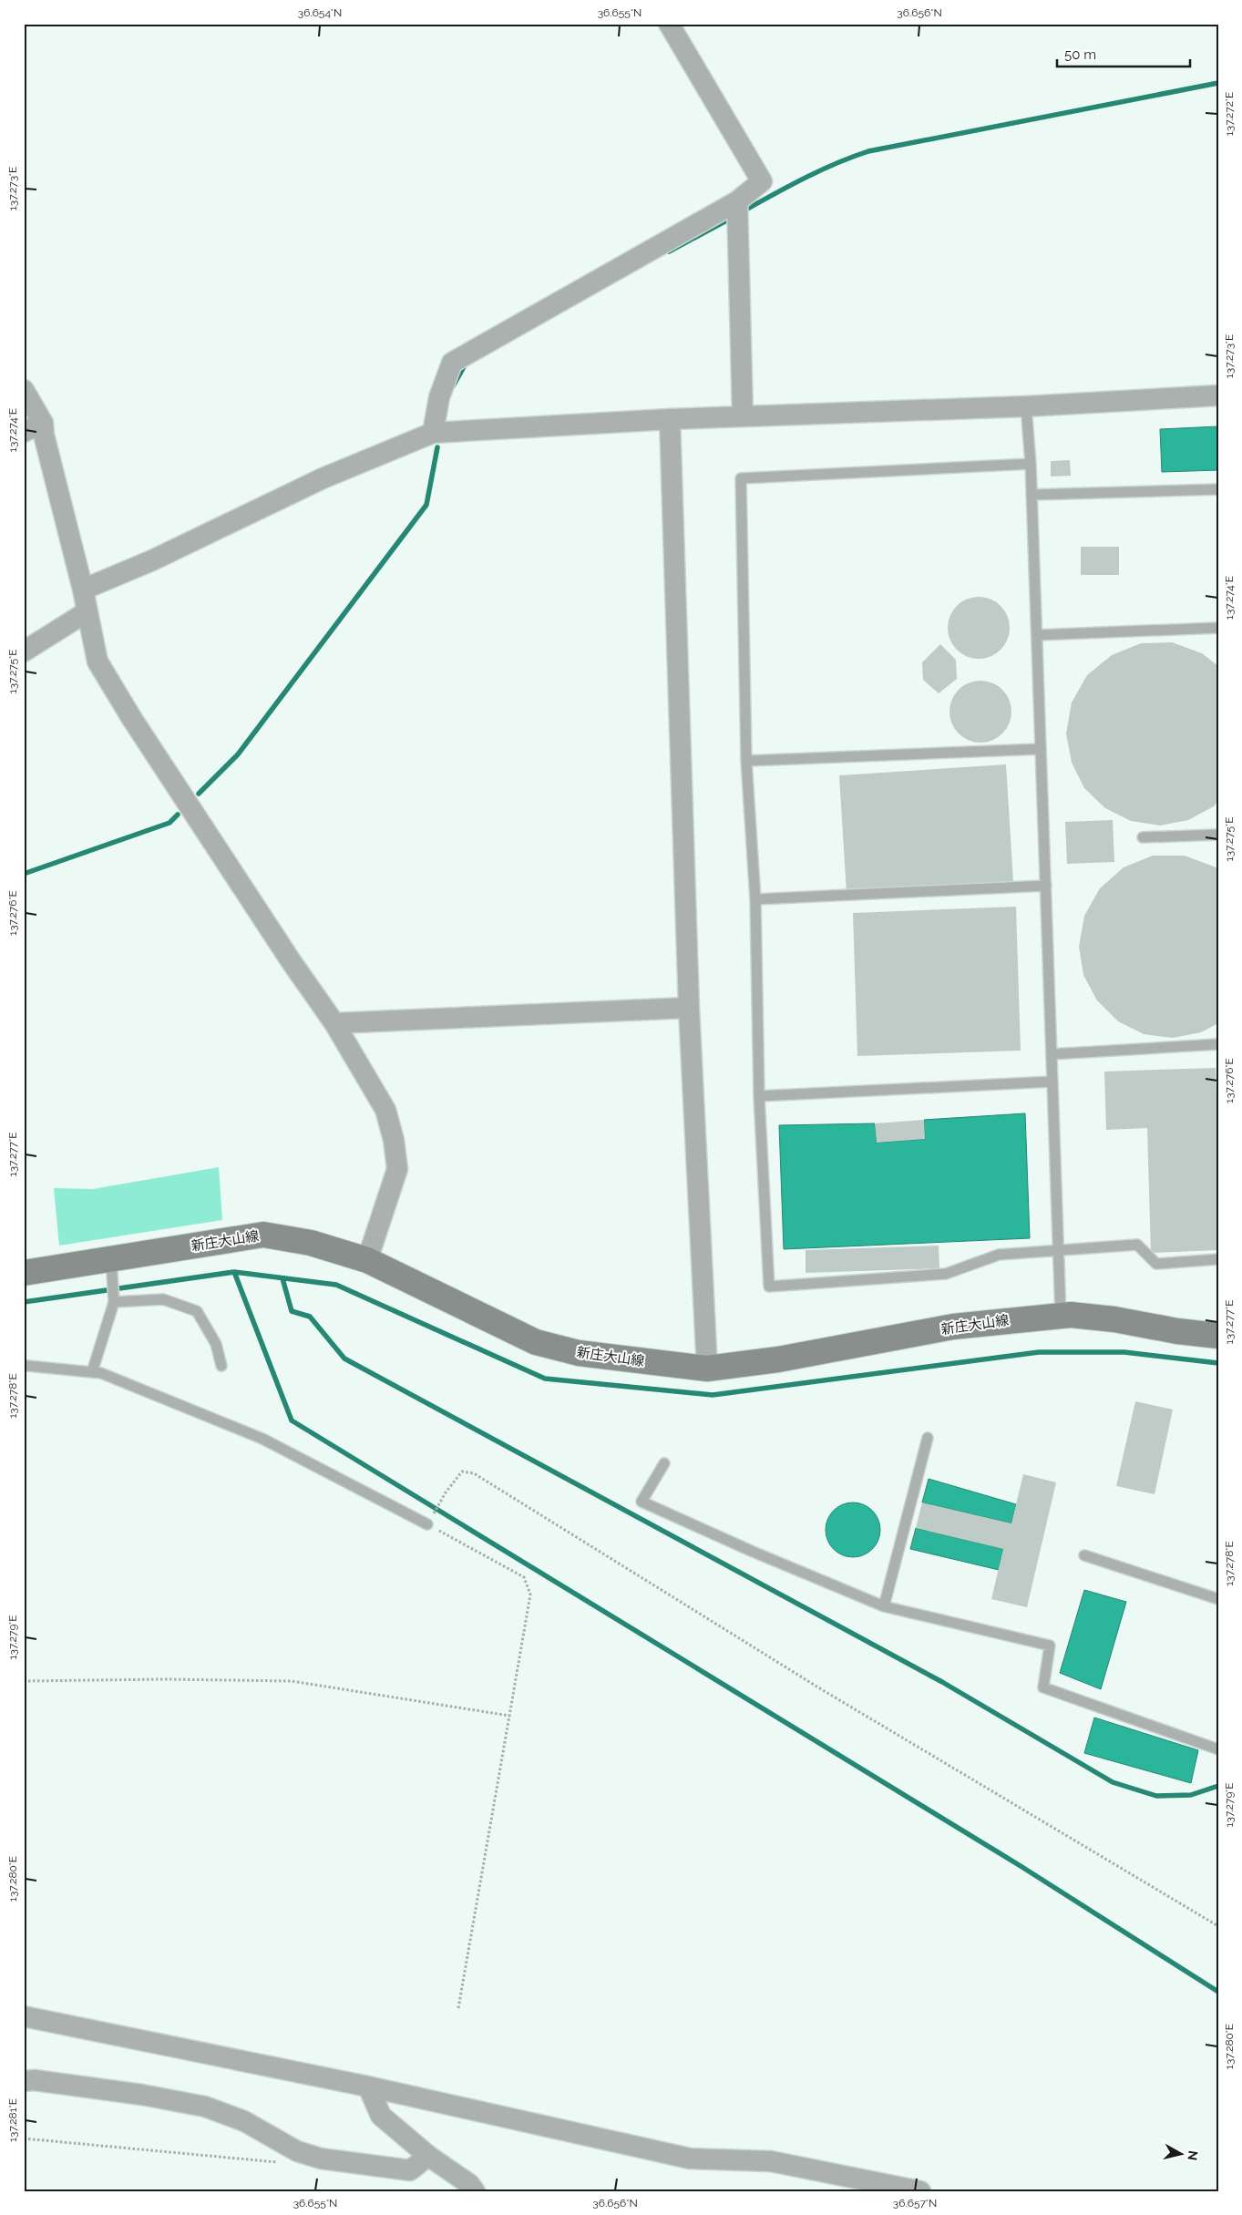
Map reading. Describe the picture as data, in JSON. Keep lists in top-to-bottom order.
{
  "streets": {
    "main road": ["新庄大山線"]
  },
  "scale_bar": "50 m",
  "north": "right",
  "coordinates": [
    "36.654°N",
    "36.655°N",
    "36.656°N",
    "137.272°E",
    "137.273°E",
    "137.274°E",
    "137.275°E",
    "137.276°E",
    "137.277°E",
    "137.278°E",
    "137.279°E",
    "137.280°E",
    "137.281°E",
    "36.657°N"
  ]
}
